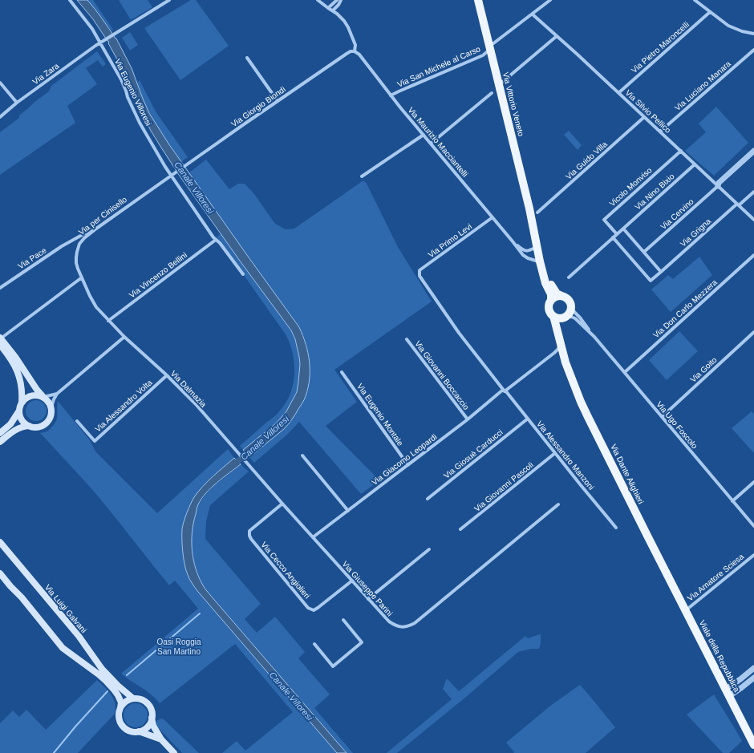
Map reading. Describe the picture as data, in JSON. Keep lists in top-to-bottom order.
{
  "streets": {
    "main road": [
      "Via Vittorio Veneto",
      "Via Dante Alighieri",
      "Via Luigi Galvani",
      "Viale della Repubblica"
    ],
    "street": [
      "Via Pietro Maroncelli",
      "Via San Michele al Carso",
      "Via Zara",
      "Via Luciano Manara",
      "Via Eugenio Villoresi",
      "Via Giorgio Biondi",
      "Via Silvio Pellico",
      "Via Maurizio Macciantelli",
      "Via Guido Villa",
      "Vicolo Monviso",
      "Via Nino Bixio",
      "Via Cervino",
      "Via per Cinisello",
      "Via Grigna",
      "Via Primo Levi",
      "Via Pace",
      "Via Vincenzo Bellini",
      "Via Don Carlo Mezzera",
      "Via Goito",
      "Via Giovanni Boccaccio",
      "Via Dalmazia",
      "Via Alessandro Volta",
      "Via Eugenio Montale",
      "Via Ugo Foscolo",
      "Via Giosuè Carducci",
      "Via Alessandro Manzoni",
      "Via Giacomo Leopardi",
      "Via Giovanni Pascoli",
      "Via Cecco Angiolieri",
      "Via Amatore Sciesa",
      "Via Giuseppe Parini"
    ]
  },
  "crossings": [
    ["Via Pietro Maroncelli", "Via Silvio Pellico"],
    ["Via San Michele al Carso", "Via Vittorio Veneto"],
    ["Via San Michele al Carso", "Via Silvio Pellico"],
    ["Via San Michele al Carso", "Via Maurizio Macciantelli"],
    ["Via Zara", "Via Eugenio Villoresi"],
    ["Via Luciano Manara", "Via Silvio Pellico"],
    ["Via Eugenio Villoresi", "Via Giorgio Biondi"],
    ["Via Eugenio Villoresi", "Via per Cinisello"],
    ["Via Eugenio Villoresi", "Via Vincenzo Bellini"],
    ["Via Vittorio Veneto", "Via Maurizio Macciantelli"],
    ["Via Vittorio Veneto", "Via Guido Villa"],
    ["Via Vittorio Veneto", "Via Ugo Foscolo"],
    ["Via Vittorio Veneto", "Via Dante Alighieri"],
    ["Via Giorgio Biondi", "Via Maurizio Macciantelli"],
    ["Via Giorgio Biondi", "Via per Cinisello"],
    ["Via Silvio Pellico", "Via Guido Villa"],
    ["Via Silvio Pellico", "Vicolo Monviso"],
    ["Via Silvio Pellico", "Via Nino Bixio"],
    ["Via Silvio Pellico", "Via Cervino"],
    ["Via Silvio Pellico", "Via Grigna"],
    ["Via Maurizio Macciantelli", "Via Primo Levi"],
    ["Vicolo Monviso", "Via Nino Bixio"],
    ["Via per Cinisello", "Via Pace"],
    ["Via per Cinisello", "Via Vincenzo Bellini"],
    ["Via per Cinisello", "Via Dalmazia"],
    ["Via Primo Levi", "Via Alessandro Manzoni"],
    ["Via Don Carlo Mezzera", "Via Ugo Foscolo"],
    ["Via Goito", "Via Ugo Foscolo"],
    ["Via Giovanni Boccaccio", "Via Giacomo Leopardi"],
    ["Via Dalmazia", "Via Alessandro Volta"],
    ["Via Dalmazia", "Via Giuseppe Parini"],
    ["Via Eugenio Montale", "Via Giacomo Leopardi"],
    ["Via Ugo Foscolo", "Via Dante Alighieri"],
    ["Via Giosuè Carducci", "Via Alessandro Manzoni"],
    ["Via Alessandro Manzoni", "Via Giacomo Leopardi"],
    ["Via Alessandro Manzoni", "Via Giovanni Pascoli"],
    ["Via Giacomo Leopardi", "Via Dante Alighieri"],
    ["Via Giacomo Leopardi", "Via Giuseppe Parini"],
    ["Via Dante Alighieri", "Viale della Repubblica"],
    ["Via Cecco Angiolieri", "Via Giuseppe Parini"],
    ["Via Amatore Sciesa", "Viale della Repubblica"]
  ],
  "water": ["Canale Villoresi"],
  "parks": ["Oasi Roggia San Martino"]
}
